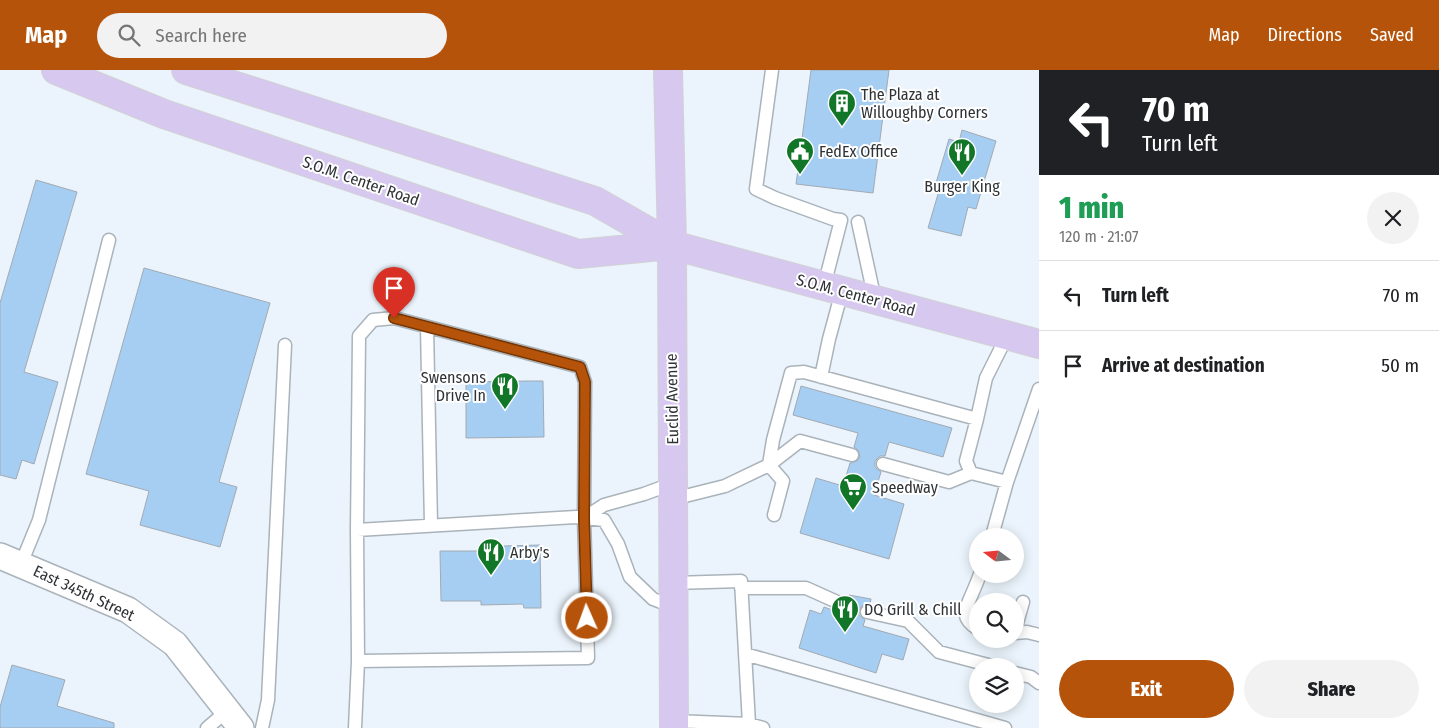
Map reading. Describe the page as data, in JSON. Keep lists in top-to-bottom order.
{
  "streets": {
    "main road": ["S.O.M. Center Road", "Euclid Avenue"],
    "street": ["East 345th Street"]
  },
  "crossings": [
    ["S.O.M. Center Road", "Euclid Avenue"]
  ],
  "places": {
    "building": ["The Plaza at Willoughby Corners"],
    "public building": ["FedEx Office"],
    "restaurant": [
      "Burger King",
      "Swensons Drive In",
      "Arby's",
      "DQ Grill & Chill"
    ],
    "supermarket": ["Speedway"]
  },
  "north": "left",
  "page": {
    "header": "Map",
    "search": "Search here",
    "nav": ["Map", "Directions", "Saved"],
    "turn": ["70 m", "Turn left"],
    "heading": ["1 min", "120 m · 21:07"],
    "list": [
      {
        "name": "Turn left",
        "value": "70 m"
      },
      {
        "name": "Arrive at destination",
        "value": "50 m"
      }
    ],
    "buttons": ["Exit", "Share"]
  }
}
